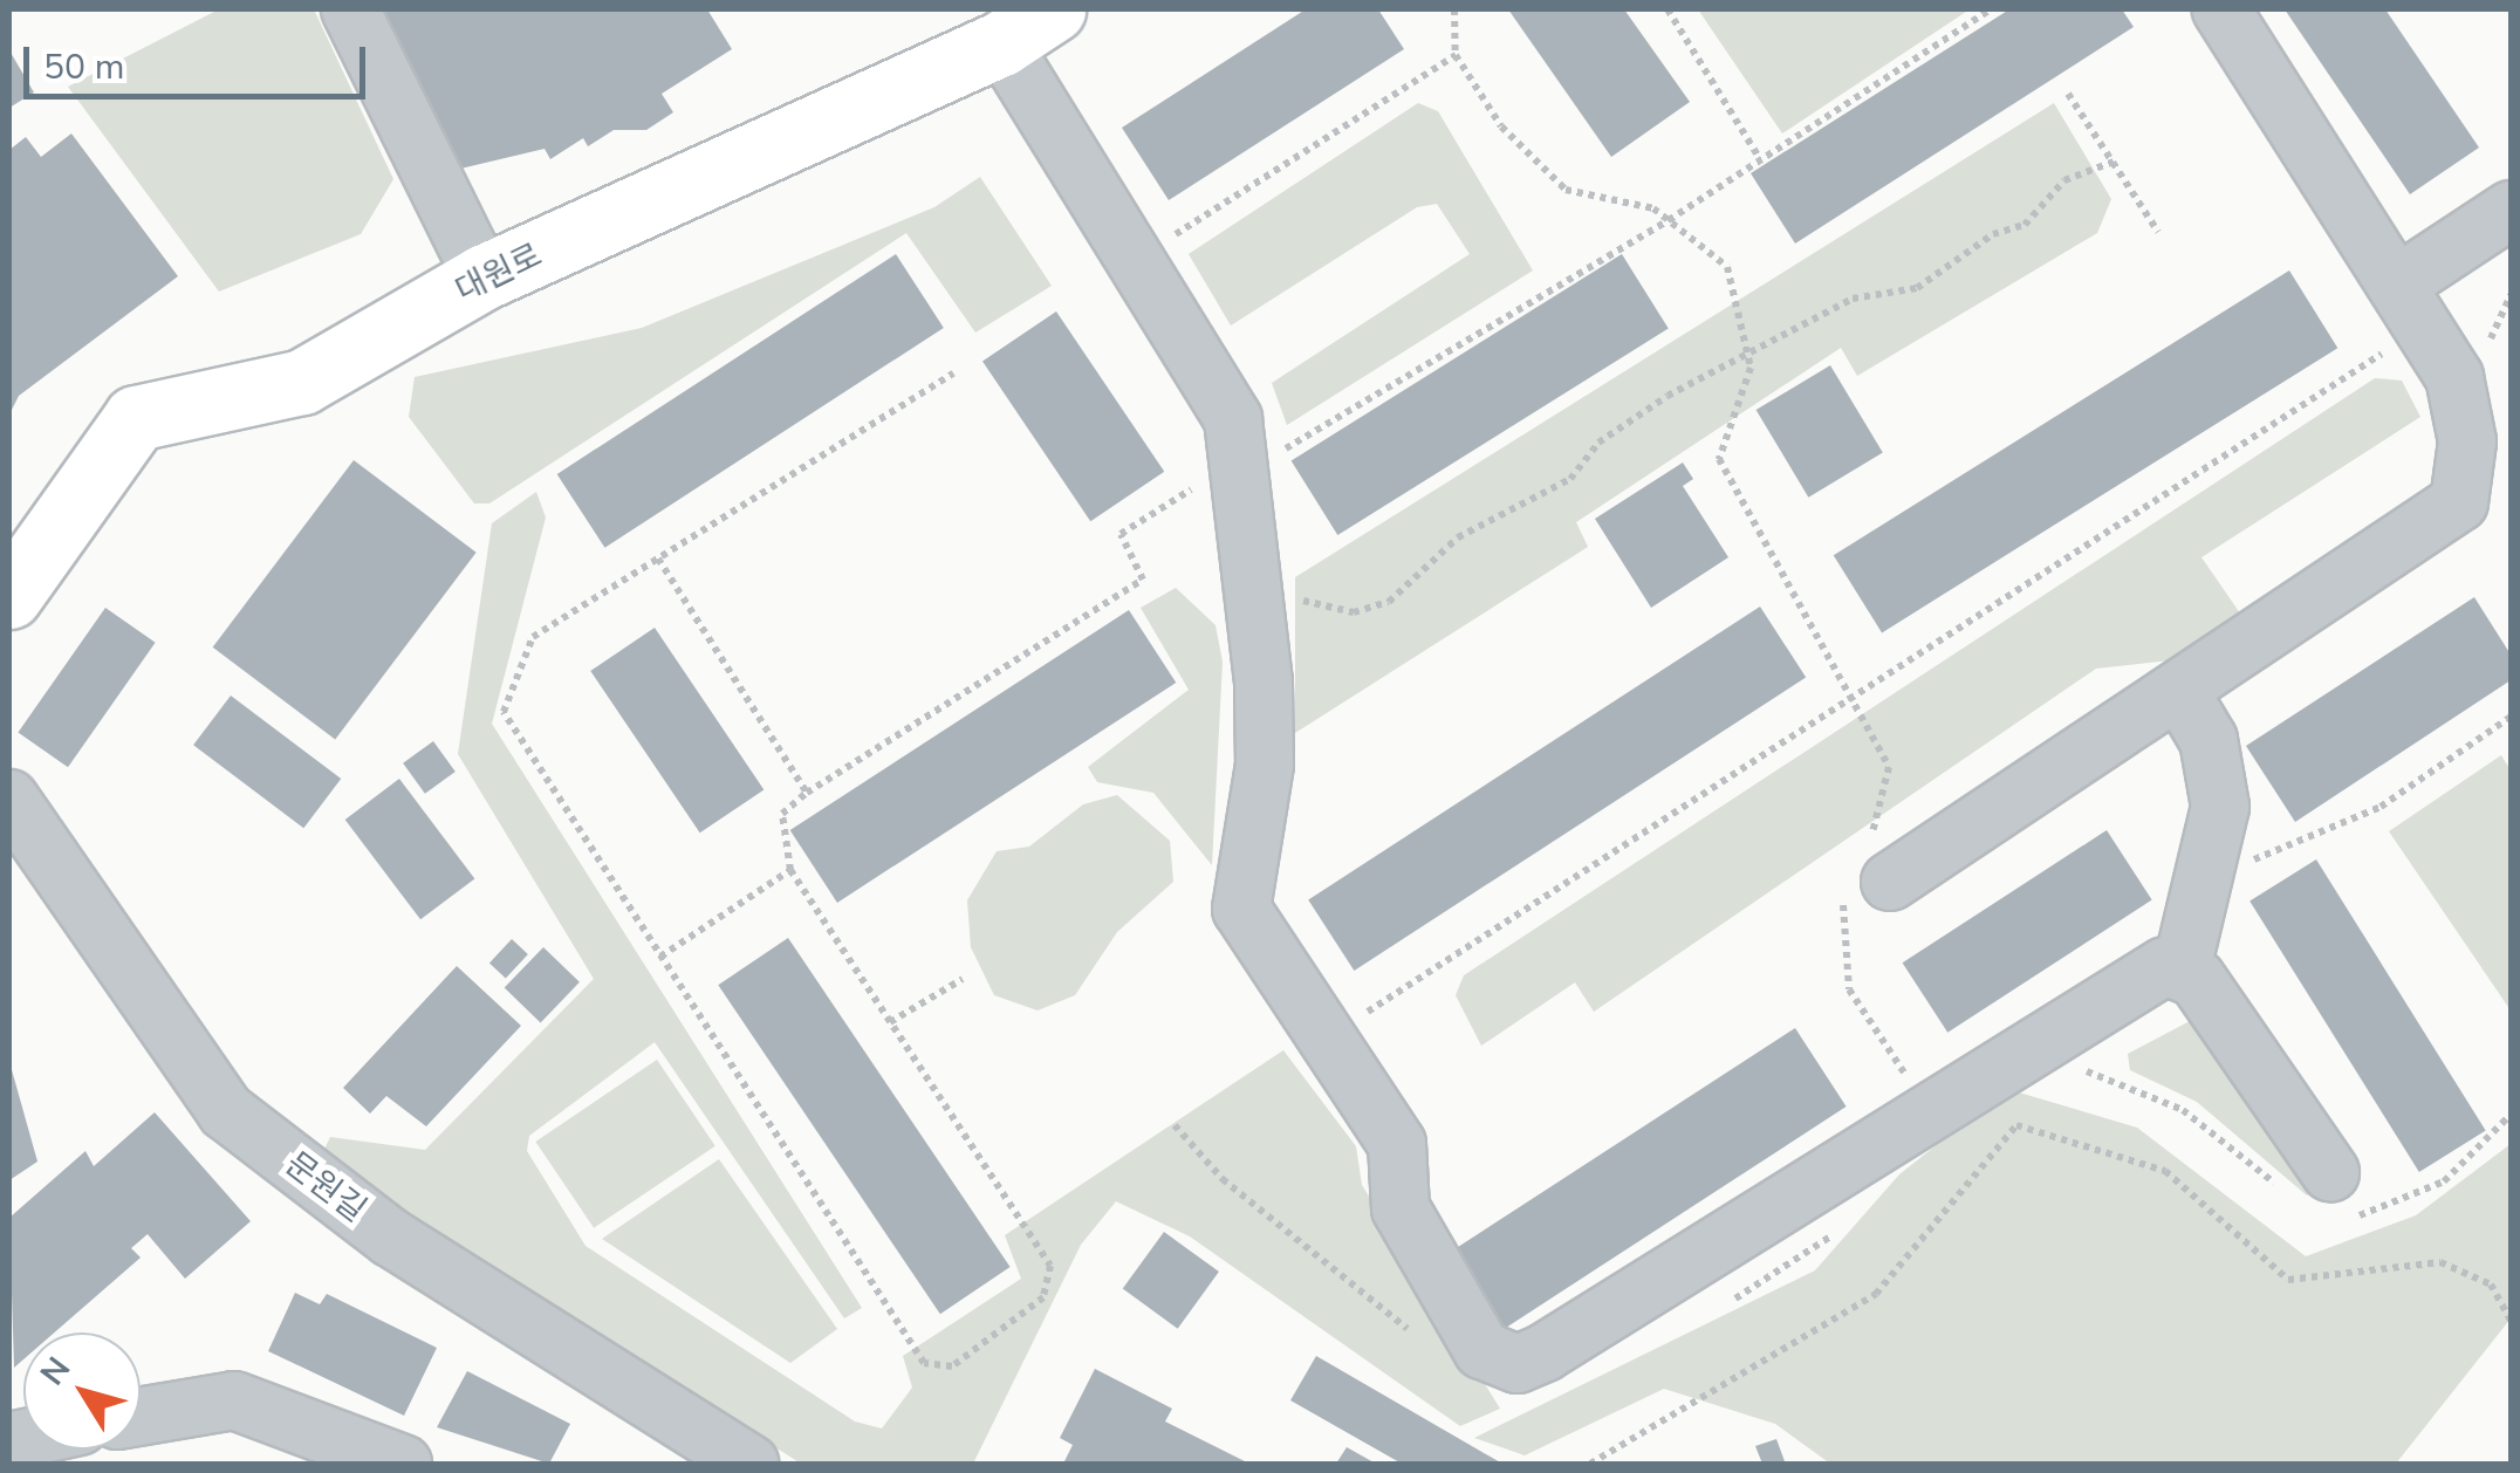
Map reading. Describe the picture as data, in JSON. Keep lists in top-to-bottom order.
{
  "streets": {
    "main road": ["대원로"],
    "street": ["문원길"]
  },
  "scale_bar": "50 m",
  "north": "top left"
}
